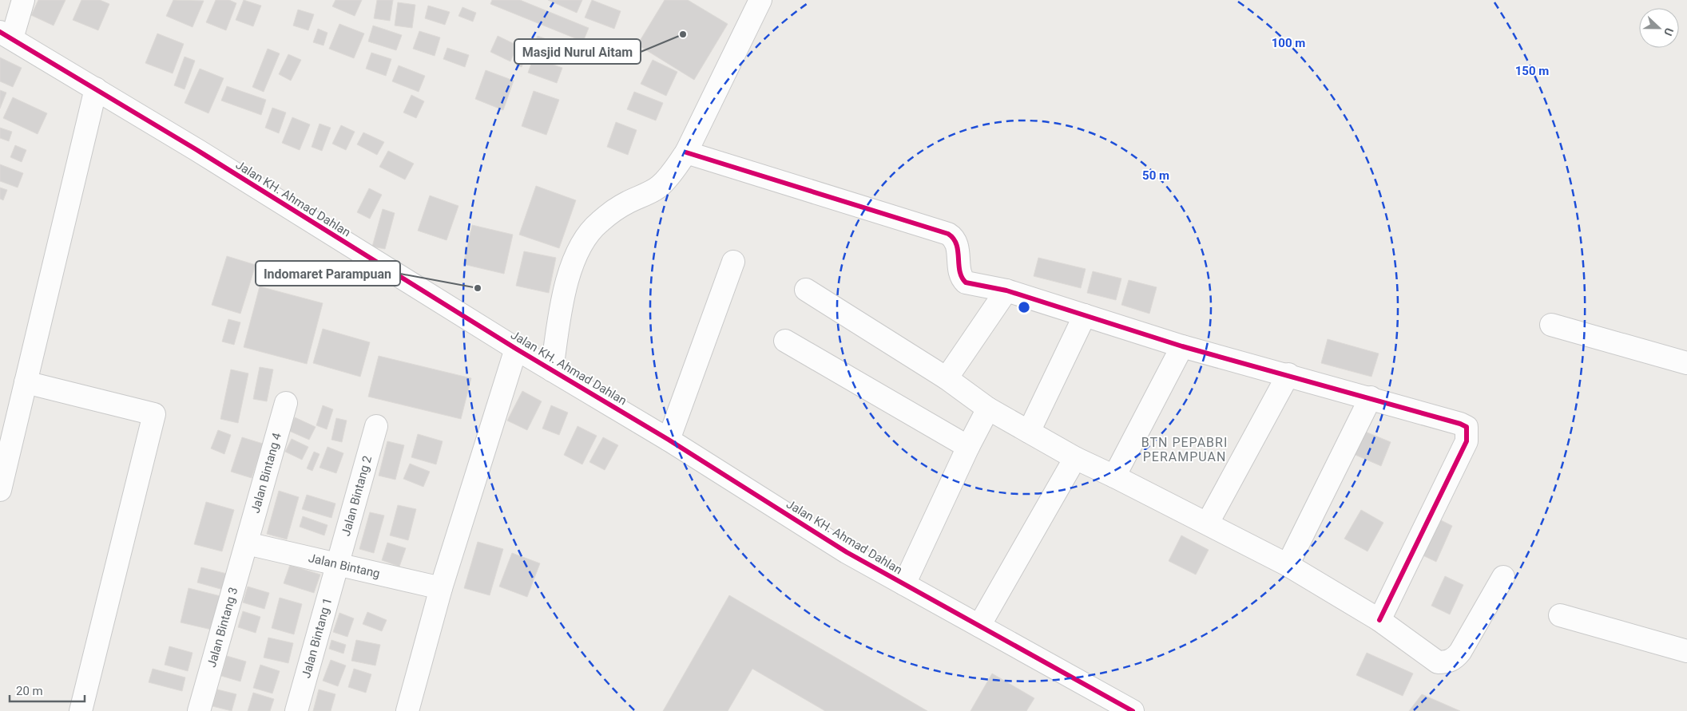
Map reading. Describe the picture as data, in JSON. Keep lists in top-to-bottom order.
{
  "streets": {
    "street": [
      "Jalan KH. Ahmad Dahlan",
      "Jalan Bintang 4",
      "Jalan Bintang 2",
      "Jalan Bintang",
      "Jalan Bintang 3",
      "Jalan Bintang 1"
    ]
  },
  "crossings": [
    ["Jalan Bintang 4", "Jalan Bintang"],
    ["Jalan Bintang 4", "Jalan Bintang 3"],
    ["Jalan Bintang 2", "Jalan Bintang"],
    ["Jalan Bintang 2", "Jalan Bintang 1"],
    ["Jalan Bintang", "Jalan Bintang 3"],
    ["Jalan Bintang", "Jalan Bintang 1"]
  ],
  "districts": ["BTN PEPABRI PERAMPUAN"],
  "places": ["Masjid Nurul Aitam", "Indomaret Parampuan"],
  "scale_bar": "20 m",
  "north": "right",
  "rings": ["100 m", "150 m", "50 m"]
}
